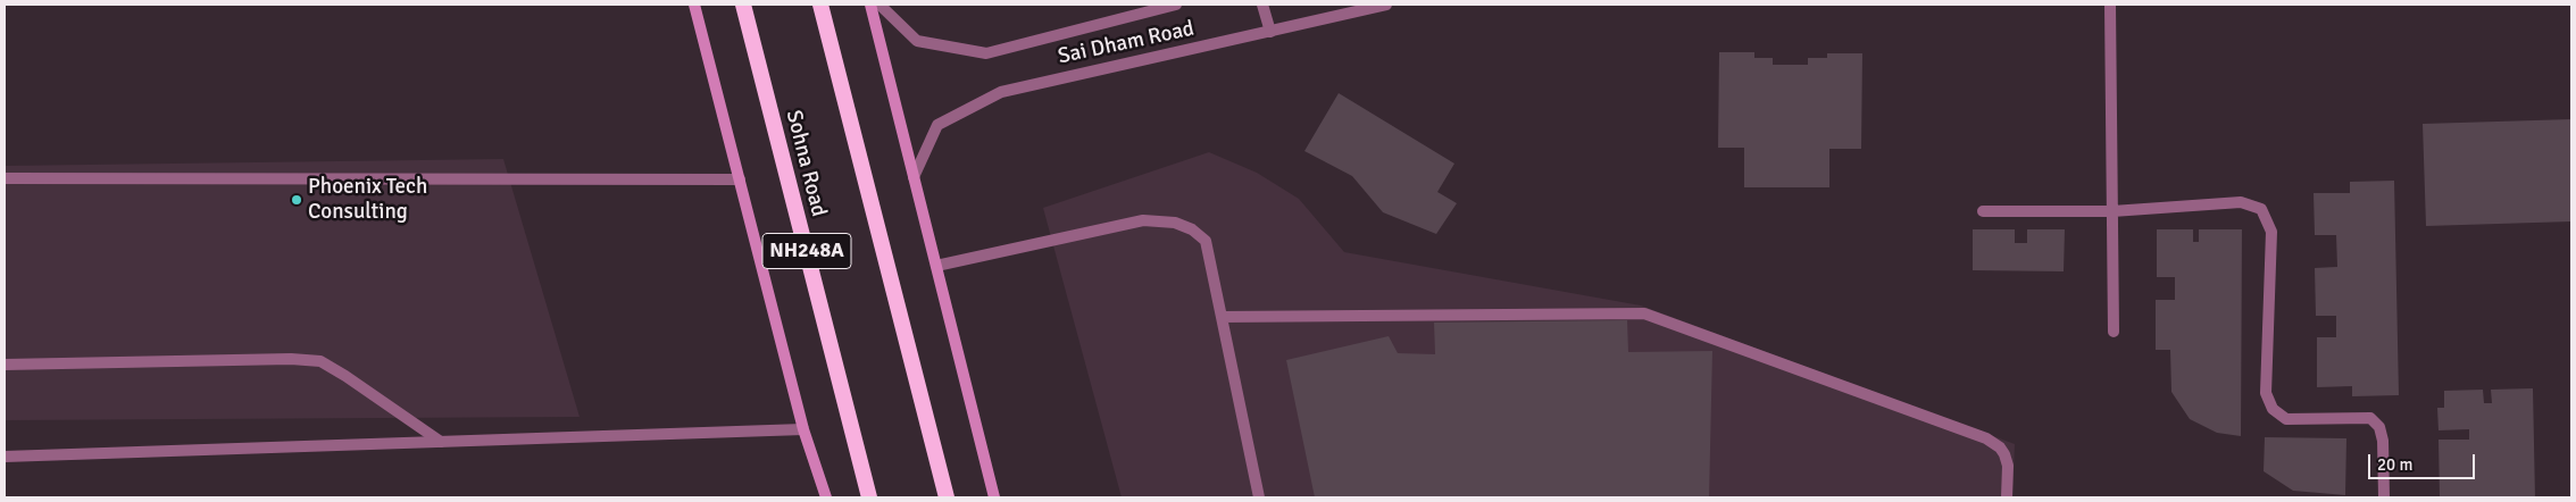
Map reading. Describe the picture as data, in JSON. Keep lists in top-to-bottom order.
{
  "streets": {
    "highway": ["Sohna Road", "NH248A"],
    "street": ["Sai Dham Road"]
  },
  "places": ["Phoenix Tech Consulting"],
  "scale_bar": "20 m"
}
